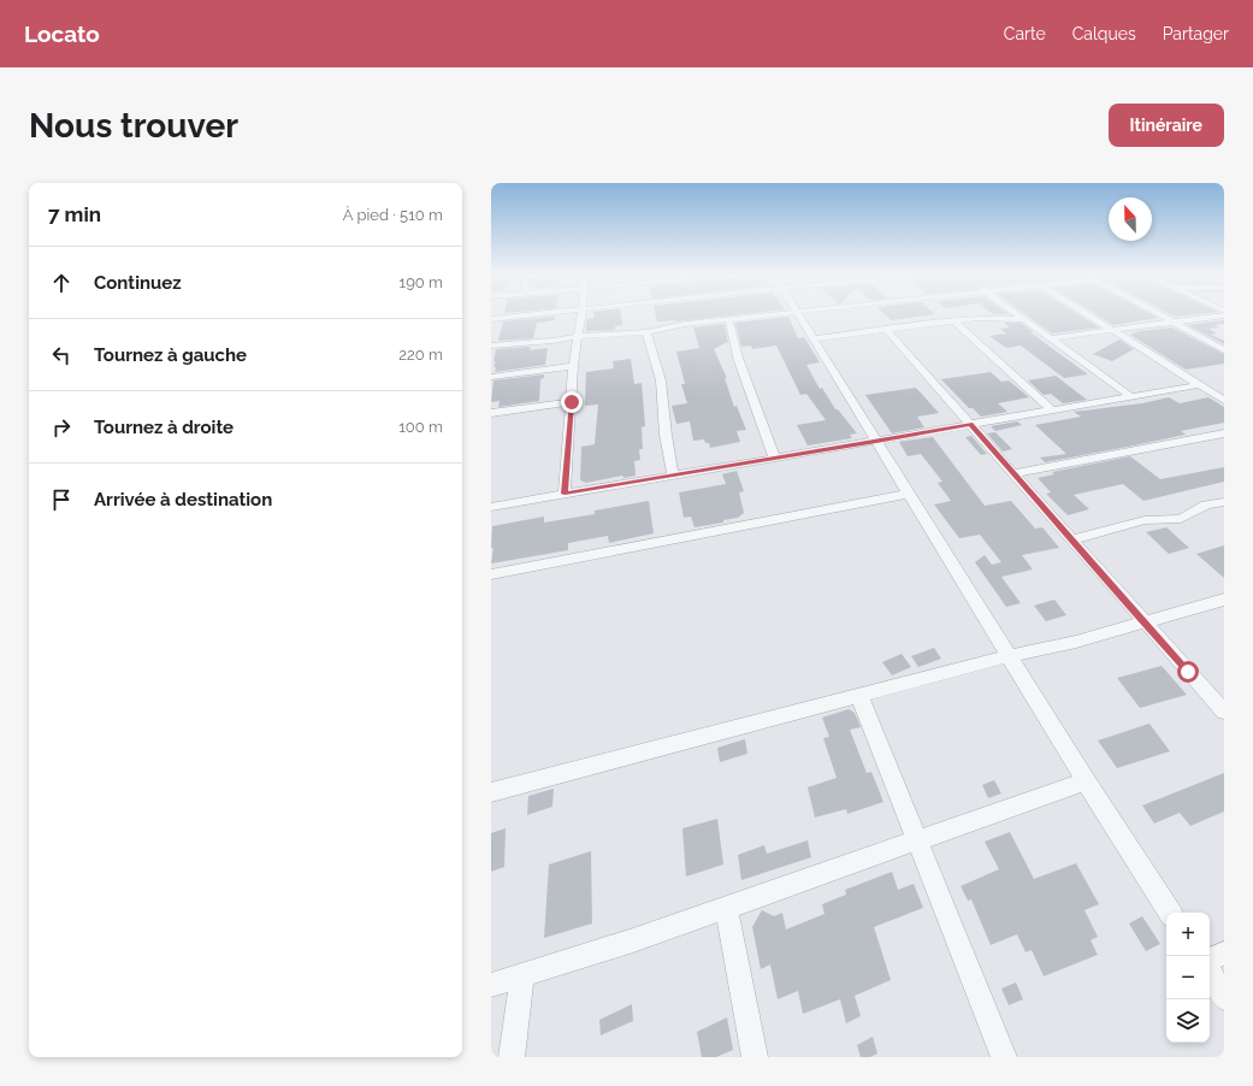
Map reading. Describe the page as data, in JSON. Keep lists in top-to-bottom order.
{
  "north": "top",
  "page": {
    "header": "Locato",
    "nav": ["Carte", "Calques", "Partager"],
    "buttons": "Itinéraire",
    "title": "Nous trouver",
    "heading": ["7 min", "À pied · 510 m"],
    "list": [
      ["Continuez", "190 m"],
      ["Tournez à gauche", "220 m"],
      ["Tournez à droite", "100 m"],
      "Arrivée à destination"
    ],
    "map_buttons": ["+", "−"]
  }
}
